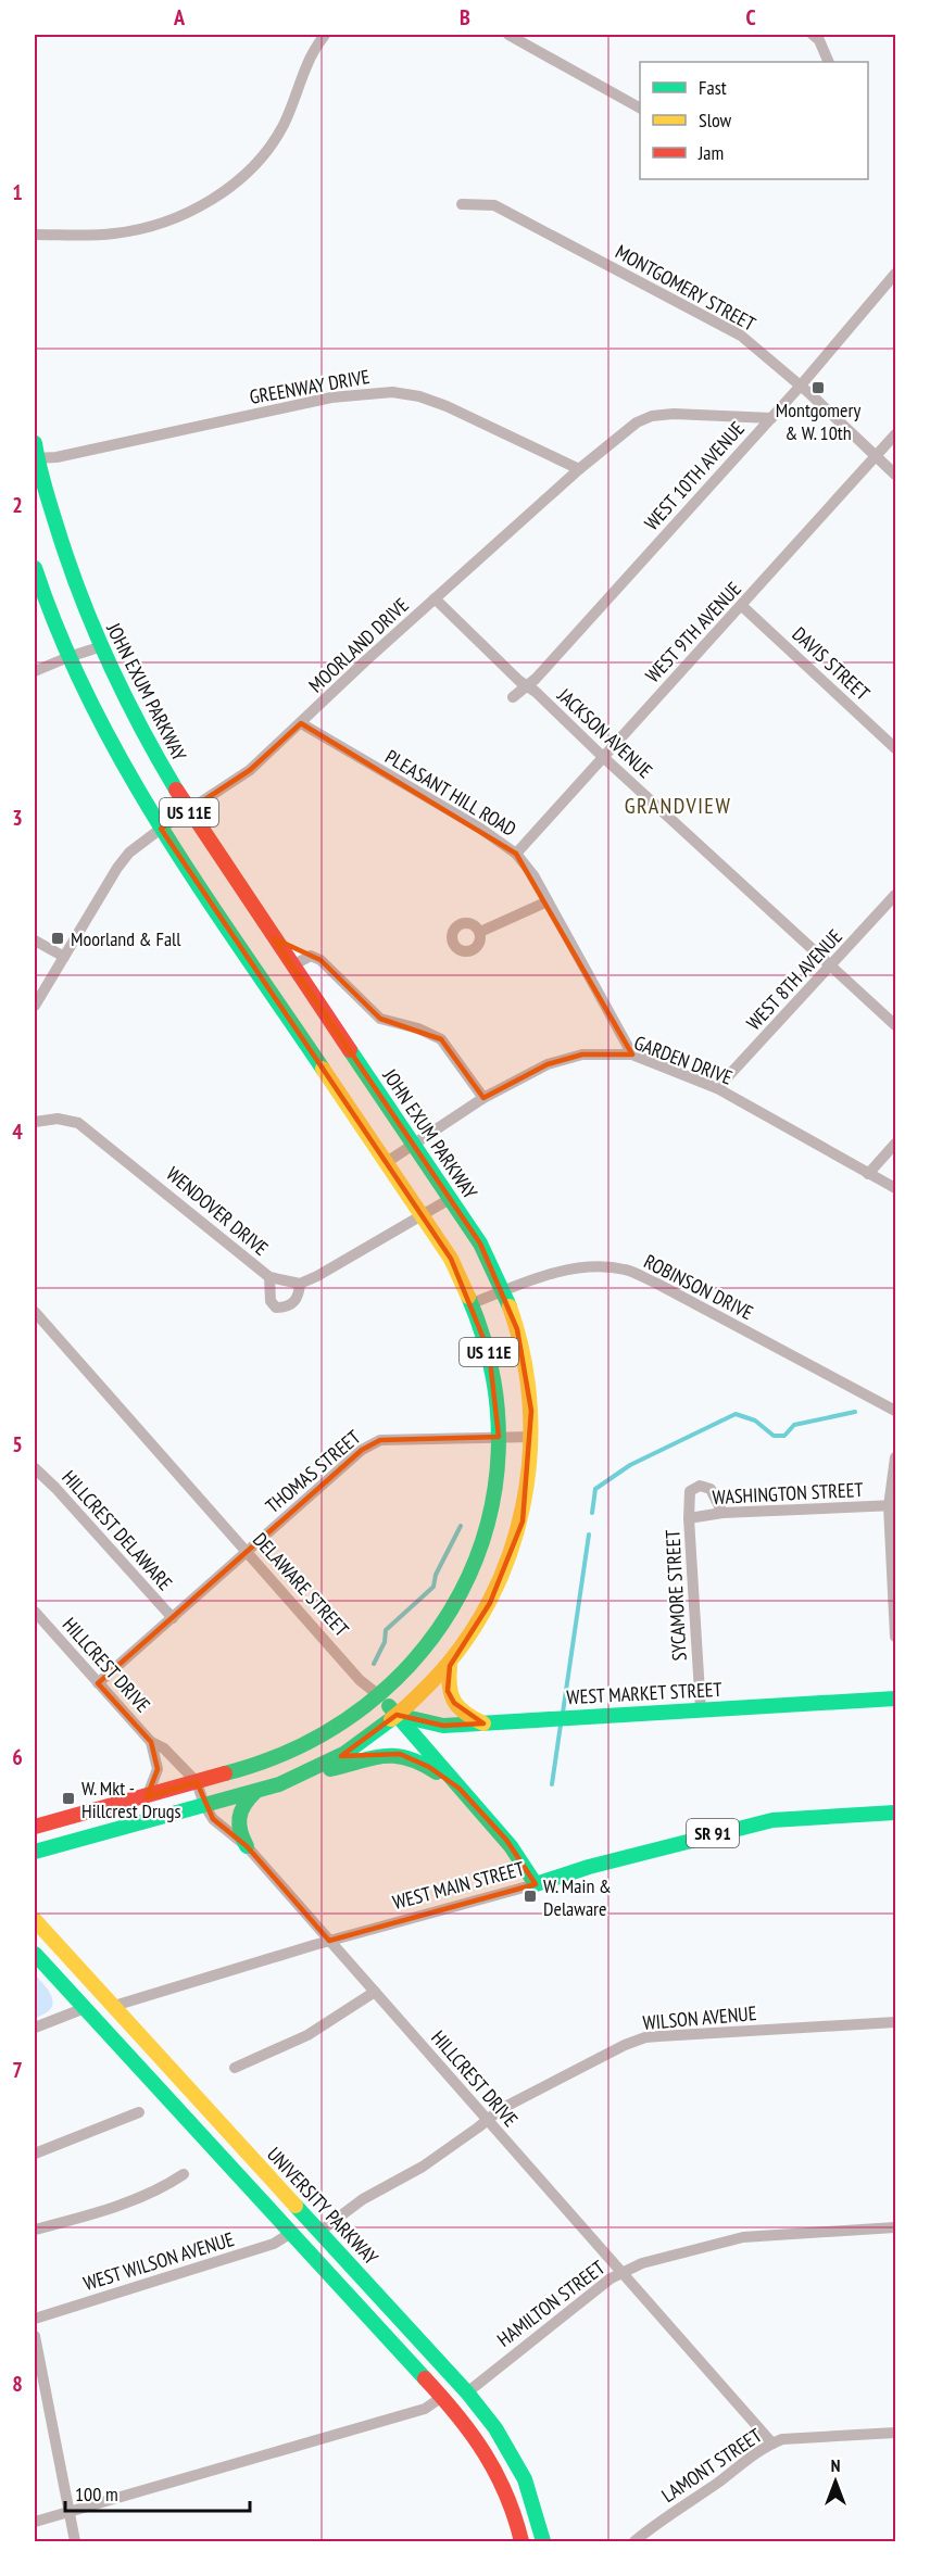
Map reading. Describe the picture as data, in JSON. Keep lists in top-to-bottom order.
{
  "streets": {
    "main road": [
      "JOHN EXUM PARKWAY",
      "US 11E",
      "DELAWARE STREET",
      "WEST MARKET STREET",
      "SR 91",
      "WEST MAIN STREET",
      "UNIVERSITY PARKWAY"
    ],
    "street": [
      "MONTGOMERY STREET",
      "GREENWAY DRIVE",
      "WEST 10TH AVENUE",
      "WEST 9TH AVENUE",
      "MOORLAND DRIVE",
      "DAVIS STREET",
      "JACKSON AVENUE",
      "PLEASANT HILL ROAD",
      "WEST 8TH AVENUE",
      "GARDEN DRIVE",
      "WENDOVER DRIVE",
      "ROBINSON DRIVE",
      "THOMAS STREET",
      "WASHINGTON STREET",
      "HILLCREST DELAWARE",
      "SYCAMORE STREET",
      "HILLCREST DRIVE",
      "WILSON AVENUE",
      "WEST WILSON AVENUE",
      "HAMILTON STREET",
      "LAMONT STREET"
    ]
  },
  "crossings": [
    ["MONTGOMERY STREET", "WEST 10TH AVENUE"],
    ["MONTGOMERY STREET", "WEST 9TH AVENUE"],
    ["GREENWAY DRIVE", "MOORLAND DRIVE"],
    ["GREENWAY DRIVE", "JOHN EXUM PARKWAY"],
    ["WEST 10TH AVENUE", "MOORLAND DRIVE"],
    ["WEST 10TH AVENUE", "JACKSON AVENUE"],
    ["WEST 9TH AVENUE", "DAVIS STREET"],
    ["WEST 9TH AVENUE", "JACKSON AVENUE"],
    ["WEST 9TH AVENUE", "PLEASANT HILL ROAD"],
    ["MOORLAND DRIVE", "JOHN EXUM PARKWAY"],
    ["MOORLAND DRIVE", "JACKSON AVENUE"],
    ["MOORLAND DRIVE", "PLEASANT HILL ROAD"],
    ["MOORLAND DRIVE", "US 11E"],
    ["JOHN EXUM PARKWAY", "US 11E"],
    ["JOHN EXUM PARKWAY", "GARDEN DRIVE"],
    ["JOHN EXUM PARKWAY", "ROBINSON DRIVE"],
    ["JOHN EXUM PARKWAY", "THOMAS STREET"],
    ["JOHN EXUM PARKWAY", "DELAWARE STREET"],
    ["JOHN EXUM PARKWAY", "WEST MARKET STREET"],
    ["JACKSON AVENUE", "WEST 8TH AVENUE"],
    ["PLEASANT HILL ROAD", "GARDEN DRIVE"],
    ["US 11E", "GARDEN DRIVE"],
    ["US 11E", "ROBINSON DRIVE"],
    ["US 11E", "THOMAS STREET"],
    ["US 11E", "DELAWARE STREET"],
    ["US 11E", "HILLCREST DRIVE"],
    ["WEST 8TH AVENUE", "GARDEN DRIVE"],
    ["THOMAS STREET", "HILLCREST DELAWARE"],
    ["THOMAS STREET", "DELAWARE STREET"],
    ["THOMAS STREET", "HILLCREST DRIVE"],
    ["WASHINGTON STREET", "SYCAMORE STREET"],
    ["DELAWARE STREET", "WEST MARKET STREET"],
    ["DELAWARE STREET", "WEST MAIN STREET"],
    ["SYCAMORE STREET", "WEST MARKET STREET"],
    ["HILLCREST DRIVE", "WEST MAIN STREET"],
    ["HILLCREST DRIVE", "WILSON AVENUE"],
    ["HILLCREST DRIVE", "HAMILTON STREET"],
    ["HILLCREST DRIVE", "LAMONT STREET"],
    ["WEST MAIN STREET", "UNIVERSITY PARKWAY"],
    ["UNIVERSITY PARKWAY", "WEST WILSON AVENUE"],
    ["UNIVERSITY PARKWAY", "HAMILTON STREET"]
  ],
  "districts": ["GRANDVIEW"],
  "places": {
    "transit": [
      "Montgomery & W. 10th",
      "Moorland & Fall",
      "W. Mkt - Hillcrest Drugs",
      "W. Main & Delaware"
    ]
  },
  "legend": ["Fast", "Slow", "Jam"],
  "scale_bar": "100 m",
  "north": "top",
  "grid": {
    "columns": ["A", "B", "C"],
    "rows": [
      "1",
      "2",
      "3",
      "4",
      "5",
      "6",
      "7",
      "8"
    ]
  }
}
